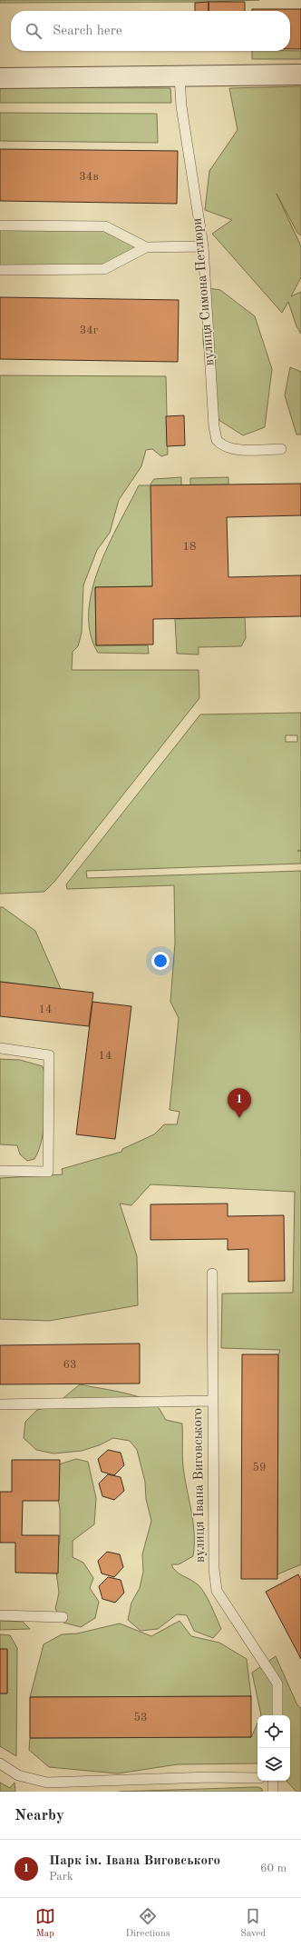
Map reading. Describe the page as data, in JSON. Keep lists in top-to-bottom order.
{
  "streets": {
    "lane": ["вулиця Симона Петлюри", "вулиця Івана Виговського"]
  },
  "house_numbers": [
    "34в",
    "34г",
    "18",
    "14",
    "14",
    "63",
    "59",
    "53"
  ],
  "page": {
    "search": "Search here",
    "pins": "1",
    "heading": "Nearby",
    "list": [
      {
        "mark": "1",
        "name": "Парк ім. Івана Виговського",
        "note": "Park",
        "value": "60 m"
      }
    ],
    "nav": ["Map", "Directions", "Saved"]
  }
}
